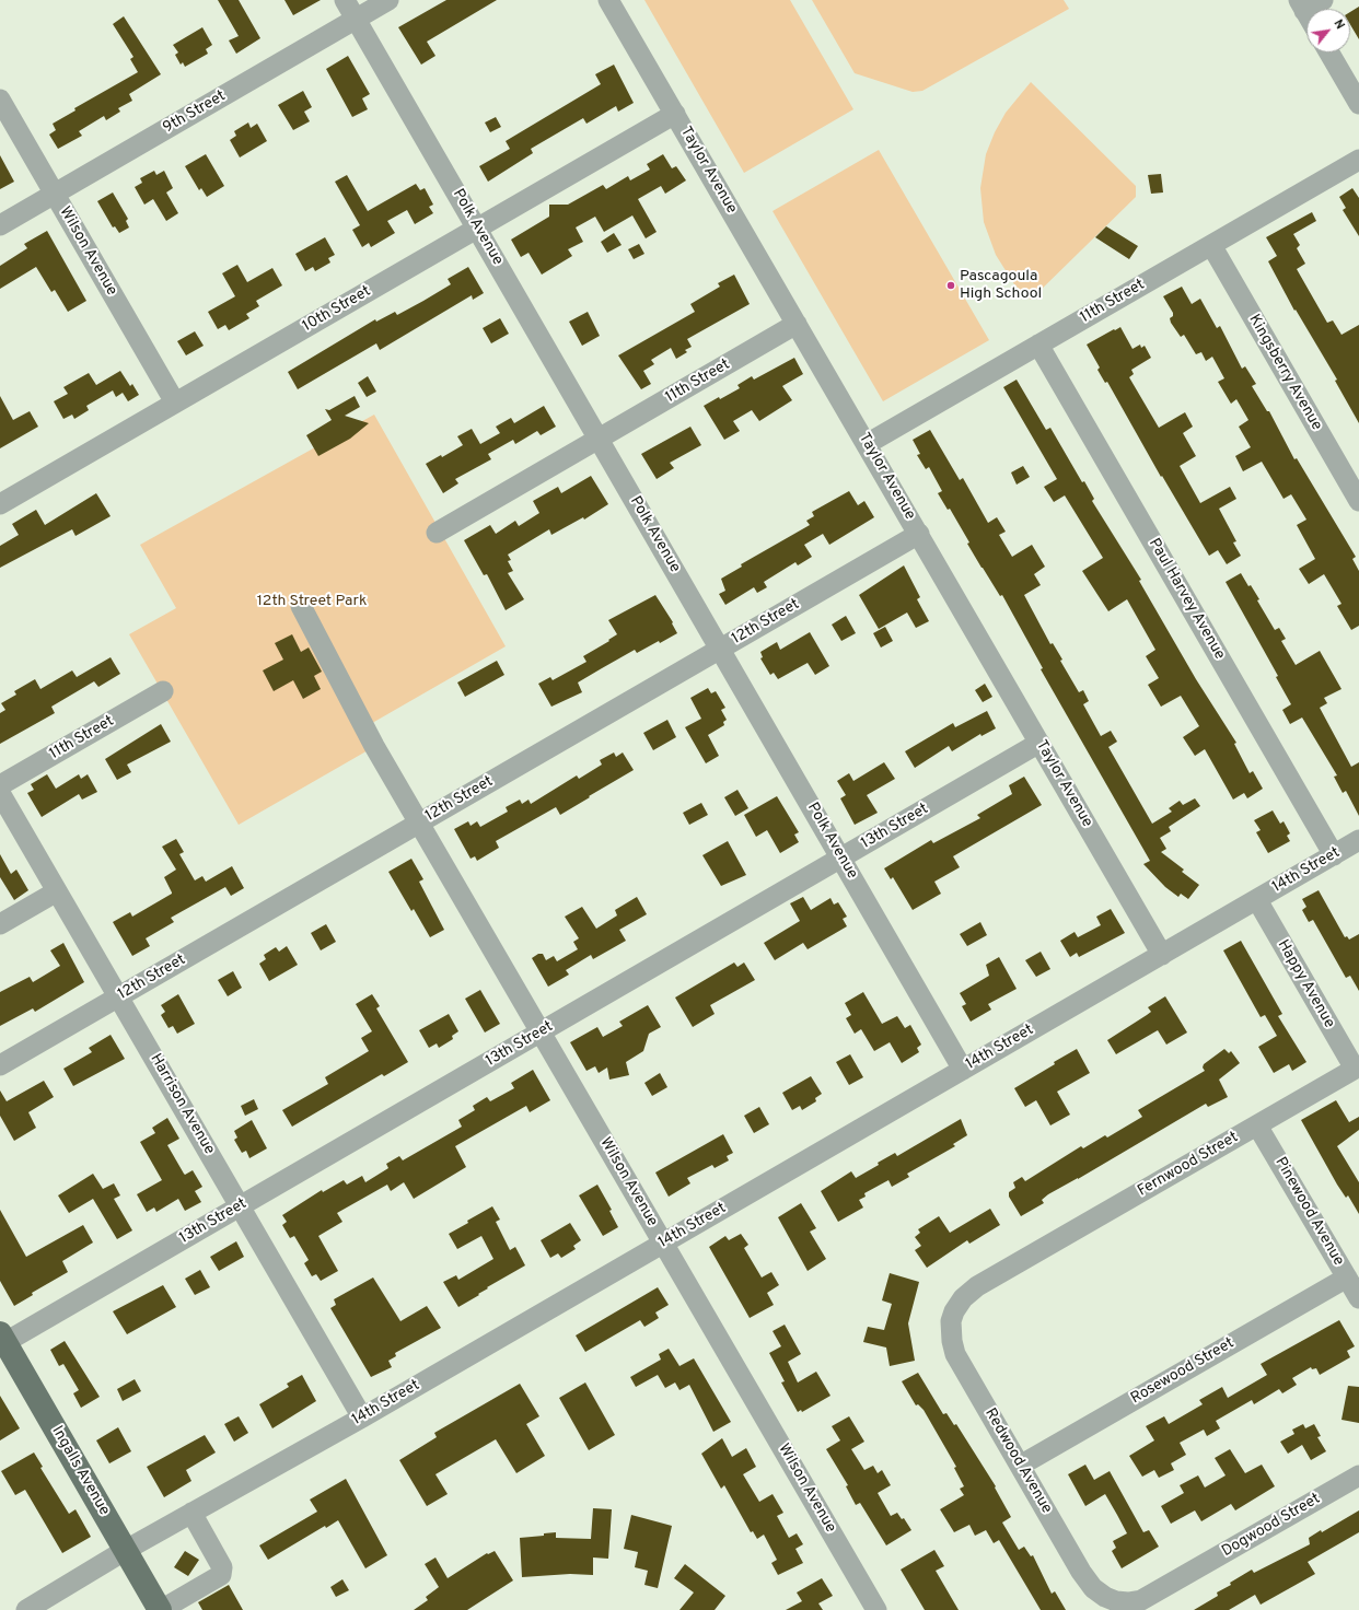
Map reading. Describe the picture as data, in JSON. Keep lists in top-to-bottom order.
{
  "streets": {
    "main road": ["Ingalls Avenue"],
    "street": [
      "9th Street",
      "Taylor Avenue",
      "Polk Avenue",
      "Wilson Avenue",
      "11th Street",
      "10th Street",
      "Kingsberry Avenue",
      "Paul Harvey Avenue",
      "12th Street",
      "13th Street",
      "14th Street",
      "Happy Avenue",
      "Harrison Avenue",
      "Fernwood Street",
      "Pinewood Avenue",
      "Rosewood Street",
      "Redwood Avenue",
      "Dogwood Street"
    ]
  },
  "crossings": [
    ["9th Street", "Polk Avenue"],
    ["9th Street", "Wilson Avenue"],
    ["Taylor Avenue", "11th Street"],
    ["Taylor Avenue", "10th Street"],
    ["Taylor Avenue", "12th Street"],
    ["Taylor Avenue", "13th Street"],
    ["Taylor Avenue", "14th Street"],
    ["Polk Avenue", "11th Street"],
    ["Polk Avenue", "10th Street"],
    ["Polk Avenue", "12th Street"],
    ["Polk Avenue", "13th Street"],
    ["Polk Avenue", "14th Street"],
    ["Wilson Avenue", "10th Street"],
    ["Wilson Avenue", "12th Street"],
    ["Wilson Avenue", "13th Street"],
    ["Wilson Avenue", "14th Street"],
    ["11th Street", "Kingsberry Avenue"],
    ["11th Street", "Paul Harvey Avenue"],
    ["Paul Harvey Avenue", "14th Street"],
    ["12th Street", "Harrison Avenue"],
    ["13th Street", "Harrison Avenue"],
    ["13th Street", "Ingalls Avenue"],
    ["14th Street", "Happy Avenue"],
    ["14th Street", "Harrison Avenue"],
    ["14th Street", "Ingalls Avenue"],
    ["Happy Avenue", "Fernwood Street"],
    ["Fernwood Street", "Pinewood Avenue"],
    ["Fernwood Street", "Redwood Avenue"],
    ["Pinewood Avenue", "Rosewood Street"],
    ["Rosewood Street", "Redwood Avenue"],
    ["Redwood Avenue", "Dogwood Street"]
  ],
  "parks": ["12th Street Park"],
  "places": ["Pascagoula High School"],
  "north": "top right"
}
